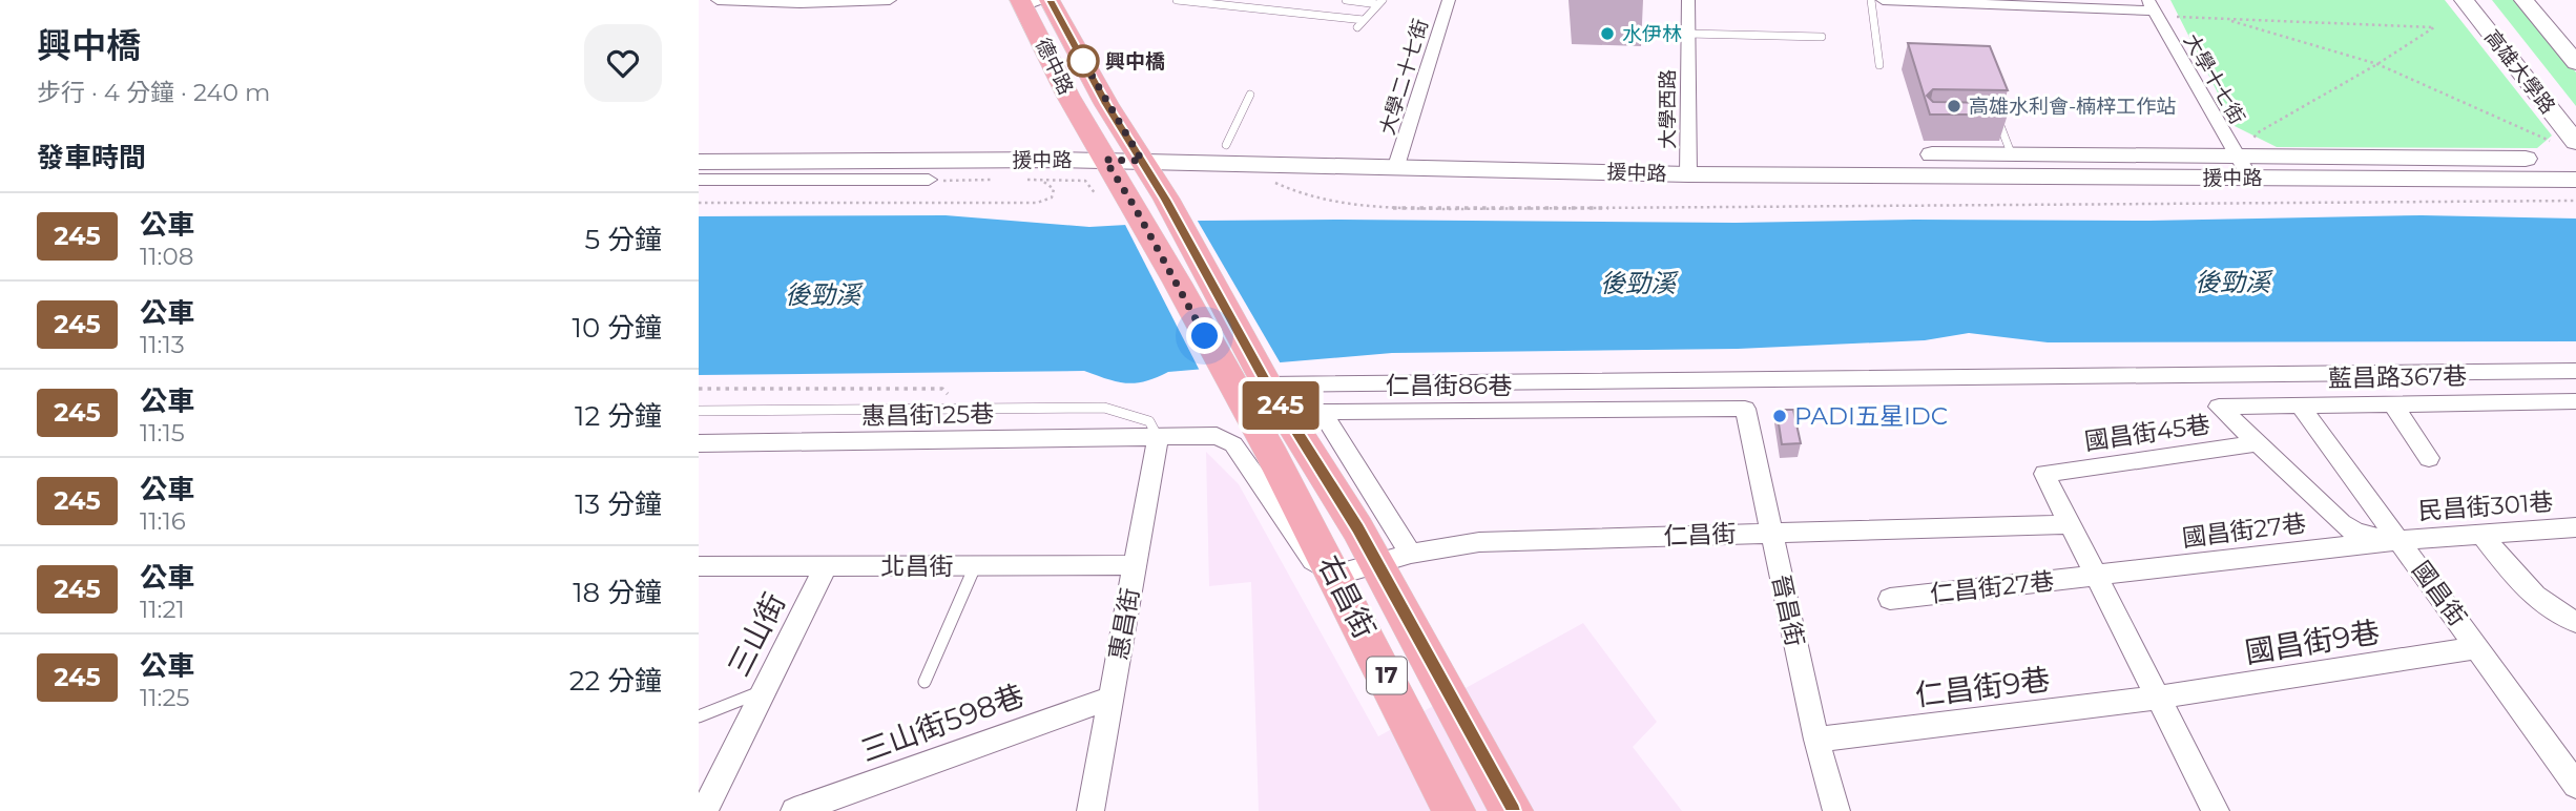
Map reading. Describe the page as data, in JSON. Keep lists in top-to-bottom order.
{
  "streets": {
    "main road": ["德中路", "右昌街", "17"],
    "street": [
      "高雄大學路",
      "大學二十七街",
      "大學十七街",
      "大學西路",
      "援中路",
      "藍昌路367巷",
      "仁昌街86巷",
      "惠昌街125巷",
      "國昌街45巷",
      "民昌街301巷",
      "國昌街27巷",
      "仁昌街",
      "北昌街",
      "仁昌街27巷",
      "國昌街",
      "晉昌街",
      "惠昌街",
      "三山街",
      "國昌街9巷",
      "仁昌街9巷",
      "三山街598巷"
    ]
  },
  "crossings": [
    ["德中路", "援中路"],
    ["德中路", "惠昌街125巷"],
    ["德中路", "仁昌街"],
    ["德中路", "右昌街"],
    ["德中路", "17"],
    ["大學二十七街", "援中路"],
    ["大學十七街", "援中路"],
    ["大學西路", "援中路"],
    ["藍昌路367巷", "國昌街45巷"],
    ["藍昌路367巷", "國昌街"],
    ["仁昌街86巷", "仁昌街"],
    ["仁昌街86巷", "右昌街"],
    ["仁昌街86巷", "晉昌街"],
    ["仁昌街86巷", "17"],
    ["惠昌街125巷", "仁昌街"],
    ["惠昌街125巷", "右昌街"],
    ["惠昌街125巷", "惠昌街"],
    ["國昌街45巷", "仁昌街"],
    ["民昌街301巷", "國昌街27巷"],
    ["民昌街301巷", "國昌街"],
    ["國昌街27巷", "仁昌街27巷"],
    ["國昌街27巷", "國昌街"],
    ["仁昌街", "右昌街"],
    ["仁昌街", "晉昌街"],
    ["仁昌街", "17"],
    ["北昌街", "惠昌街"],
    ["北昌街", "三山街"],
    ["國昌街", "國昌街9巷"],
    ["右昌街", "17"],
    ["晉昌街", "仁昌街9巷"],
    ["惠昌街", "三山街598巷"],
    ["國昌街9巷", "仁昌街9巷"]
  ],
  "water": ["後勁溪"],
  "places": [
    "水伊林",
    "興中橋",
    "高雄水利會-楠梓工作站",
    "PADI五星IDC"
  ],
  "lines": ["bus line 245"],
  "page": {
    "heading": [
      ["興中橋", "步行 · 4 分鐘 · 240 m"],
      "發車時間"
    ],
    "on_map": "245",
    "list": [
      {
        "mark": "245",
        "name": "公車",
        "note": "11:08",
        "value": "5 分鐘"
      },
      {
        "mark": "245",
        "name": "公車",
        "note": "11:13",
        "value": "10 分鐘"
      },
      {
        "mark": "245",
        "name": "公車",
        "note": "11:15",
        "value": "12 分鐘"
      },
      {
        "mark": "245",
        "name": "公車",
        "note": "11:16",
        "value": "13 分鐘"
      },
      {
        "mark": "245",
        "name": "公車",
        "note": "11:21",
        "value": "18 分鐘"
      },
      {
        "mark": "245",
        "name": "公車",
        "note": "11:25",
        "value": "22 分鐘"
      }
    ]
  }
}
